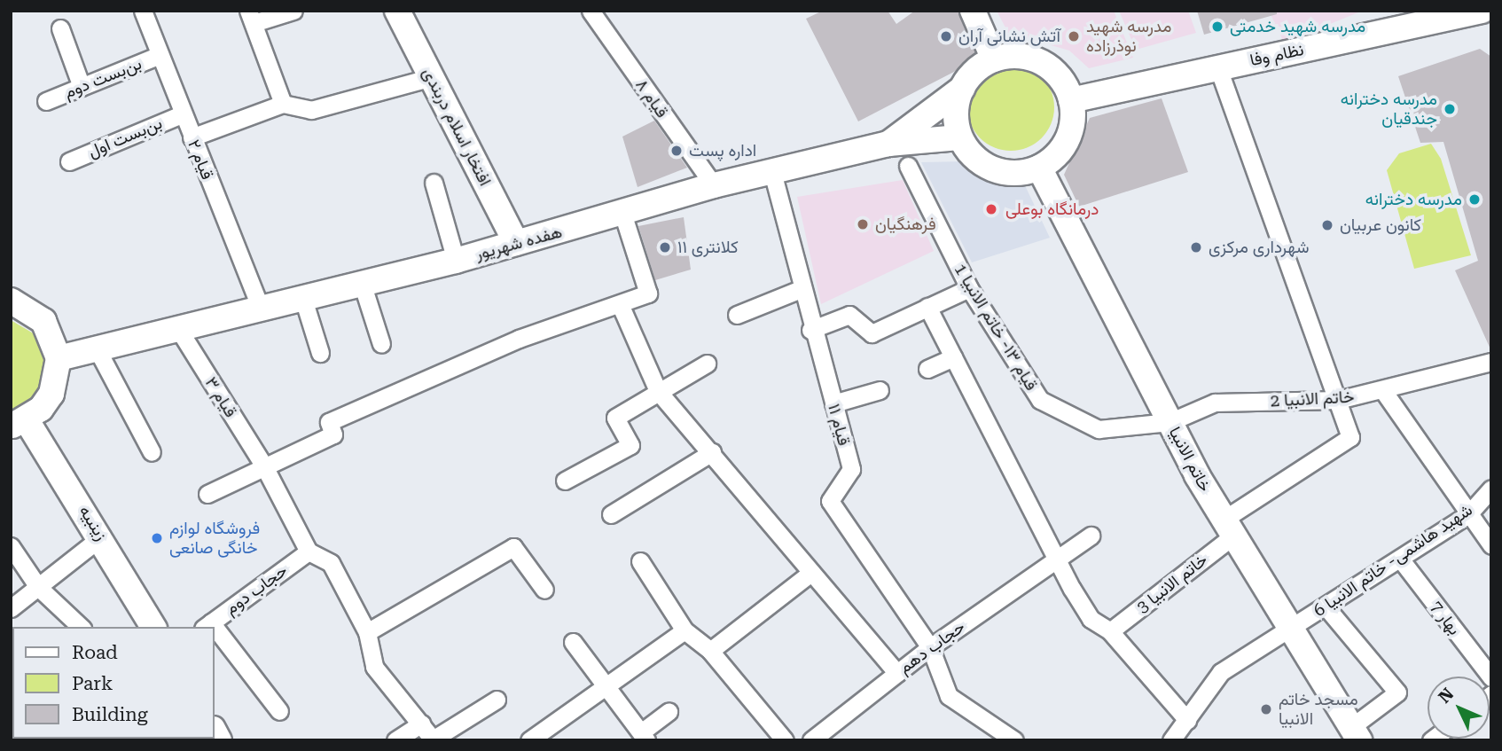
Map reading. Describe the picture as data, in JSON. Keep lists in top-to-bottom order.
{
  "streets": {
    "main road": [
      "نظام وفا",
      "افتخار اسلام دربندی",
      "هفده شهریور",
      "خاتم الانبیا",
      "زینبیه"
    ],
    "street": [
      "بن‌بست دوم",
      "قیام ۸",
      "بن‌بست اول",
      "قیام ۲",
      "قیام ۱۳- خاتم الانبیا 1",
      "قیام ۳",
      "خاتم الانبیا 2",
      "قیام ۱۱",
      "شهید هاشمی- خاتم الانبیا 6",
      "خاتم الانبیا 3",
      "حجاب دوم",
      "بهار 7",
      "حجاب دهم"
    ]
  },
  "crossings": [
    ["نظام وفا", "هفده شهریور"],
    ["نظام وفا", "خاتم الانبیا"],
    ["بن‌بست دوم", "قیام ۲"],
    ["قیام ۸", "هفده شهریور"],
    ["افتخار اسلام دربندی", "هفده شهریور"],
    ["بن‌بست اول", "قیام ۲"],
    ["قیام ۲", "هفده شهریور"],
    ["هفده شهریور", "قیام ۳"],
    ["هفده شهریور", "قیام ۱۱"],
    ["هفده شهریور", "خاتم الانبیا"],
    ["قیام ۱۳- خاتم الانبیا 1", "خاتم الانبیا 2"],
    ["قیام ۱۳- خاتم الانبیا 1", "خاتم الانبیا"],
    ["قیام ۳", "حجاب دوم"],
    ["خاتم الانبیا 2", "خاتم الانبیا"],
    ["خاتم الانبیا 2", "خاتم الانبیا 3"],
    ["قیام ۱۱", "حجاب دهم"],
    ["خاتم الانبیا", "شهید هاشمی- خاتم الانبیا 6"],
    ["خاتم الانبیا", "خاتم الانبیا 3"],
    ["شهید هاشمی- خاتم الانبیا 6", "بهار 7"]
  ],
  "places": [
    "مدرسه شهید خدمتی",
    "آتش نشانی آران",
    "مدرسه شهید نوذرزاده",
    "مدرسه دخترانه جندقیان",
    "اداره پست",
    "مدرسه دخترانه",
    "درمانگاه بوعلی",
    "فرهنگیان",
    "کانون عربیان",
    "کلانتری ۱۱",
    "شهرداری مرکزی",
    "فروشگاه لوازم خانگی صانعی",
    "مسجد خاتم الانبیا"
  ],
  "legend": ["Road", "Park", "Building"],
  "north": "top left"
}
